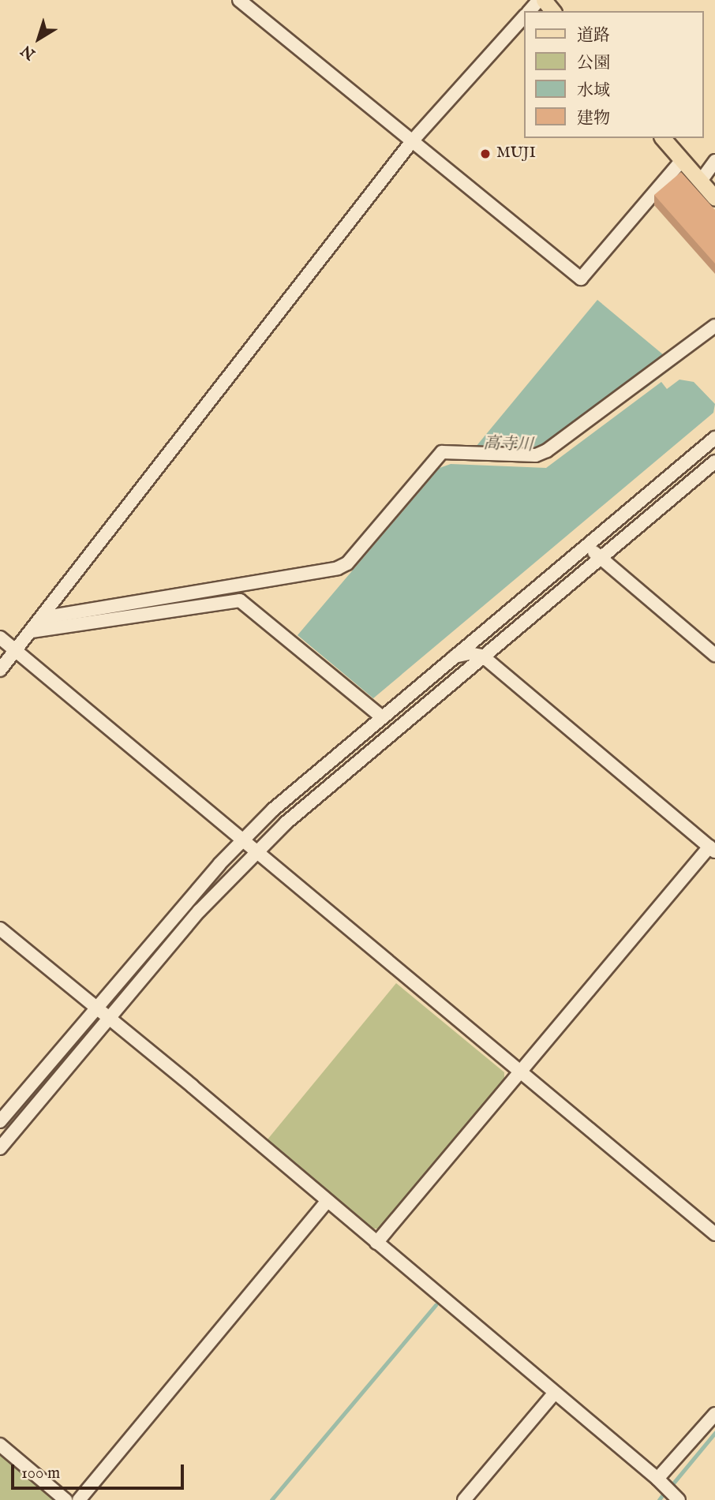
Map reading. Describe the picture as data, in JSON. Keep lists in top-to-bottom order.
{
  "water": ["高寺川"],
  "places": ["MUJI"],
  "legend": [
    "道路",
    "公園",
    "水域",
    "建物"
  ],
  "scale_bar": "100 m",
  "north": "bottom left"
}
